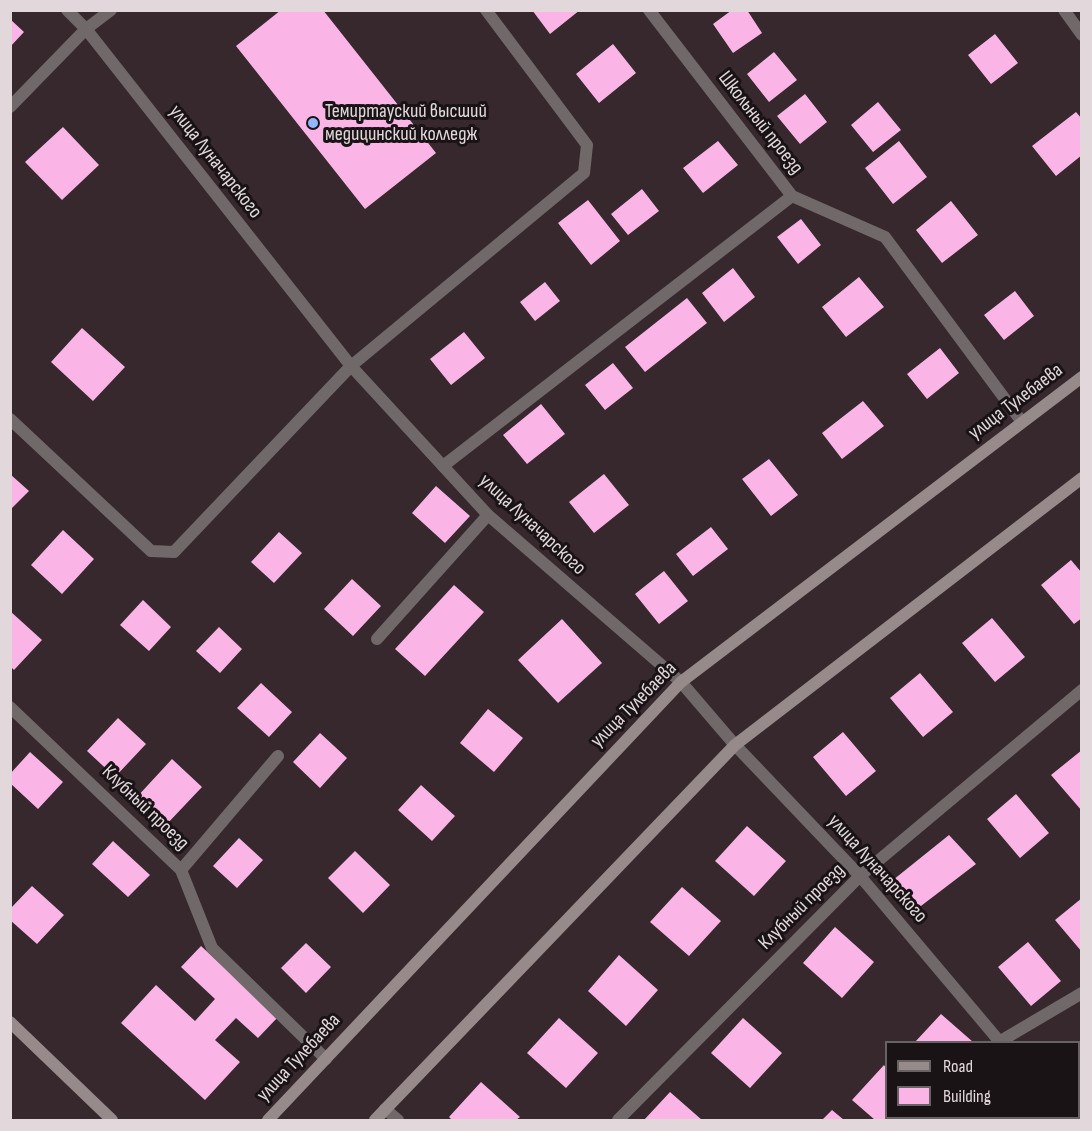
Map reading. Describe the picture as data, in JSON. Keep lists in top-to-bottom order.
{
  "streets": {
    "street": [
      "Школьный проезд",
      "улица Луначарского",
      "улица Тулебаева",
      "Клубный проезд"
    ]
  },
  "crossings": [
    ["Школьный проезд", "улица Тулебаева"],
    ["улица Луначарского", "улица Тулебаева"],
    ["улица Луначарского", "Клубный проезд"],
    ["улица Тулебаева", "Клубный проезд"]
  ],
  "places": ["Темиртауский высший медицинский колледж"],
  "legend": ["Road", "Building"]
}
